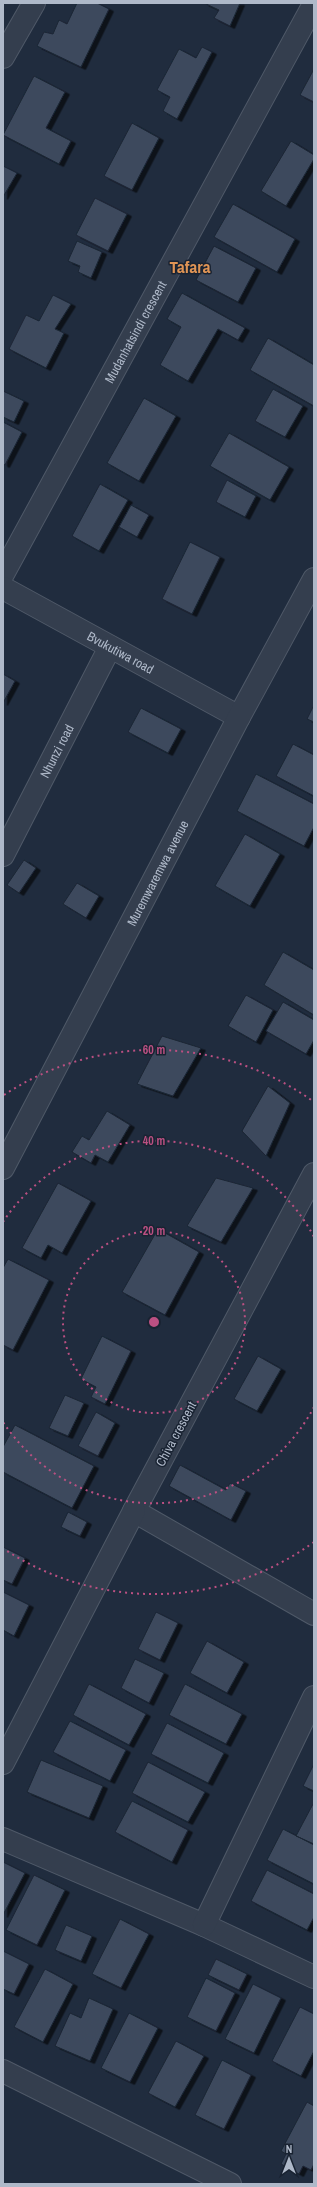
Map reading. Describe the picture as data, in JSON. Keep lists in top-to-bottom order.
{
  "streets": {
    "street": [
      "Mudanhatsindi crescent",
      "Bvukutiwa road",
      "Nhunzi road",
      "Muremwaremwa avenue",
      "Chiva crescent"
    ]
  },
  "crossings": [
    ["Bvukutiwa road", "Nhunzi road"],
    ["Bvukutiwa road", "Muremwaremwa avenue"]
  ],
  "districts": ["Tafara"],
  "north": "top",
  "rings": ["60 m", "40 m", "20 m"]
}
